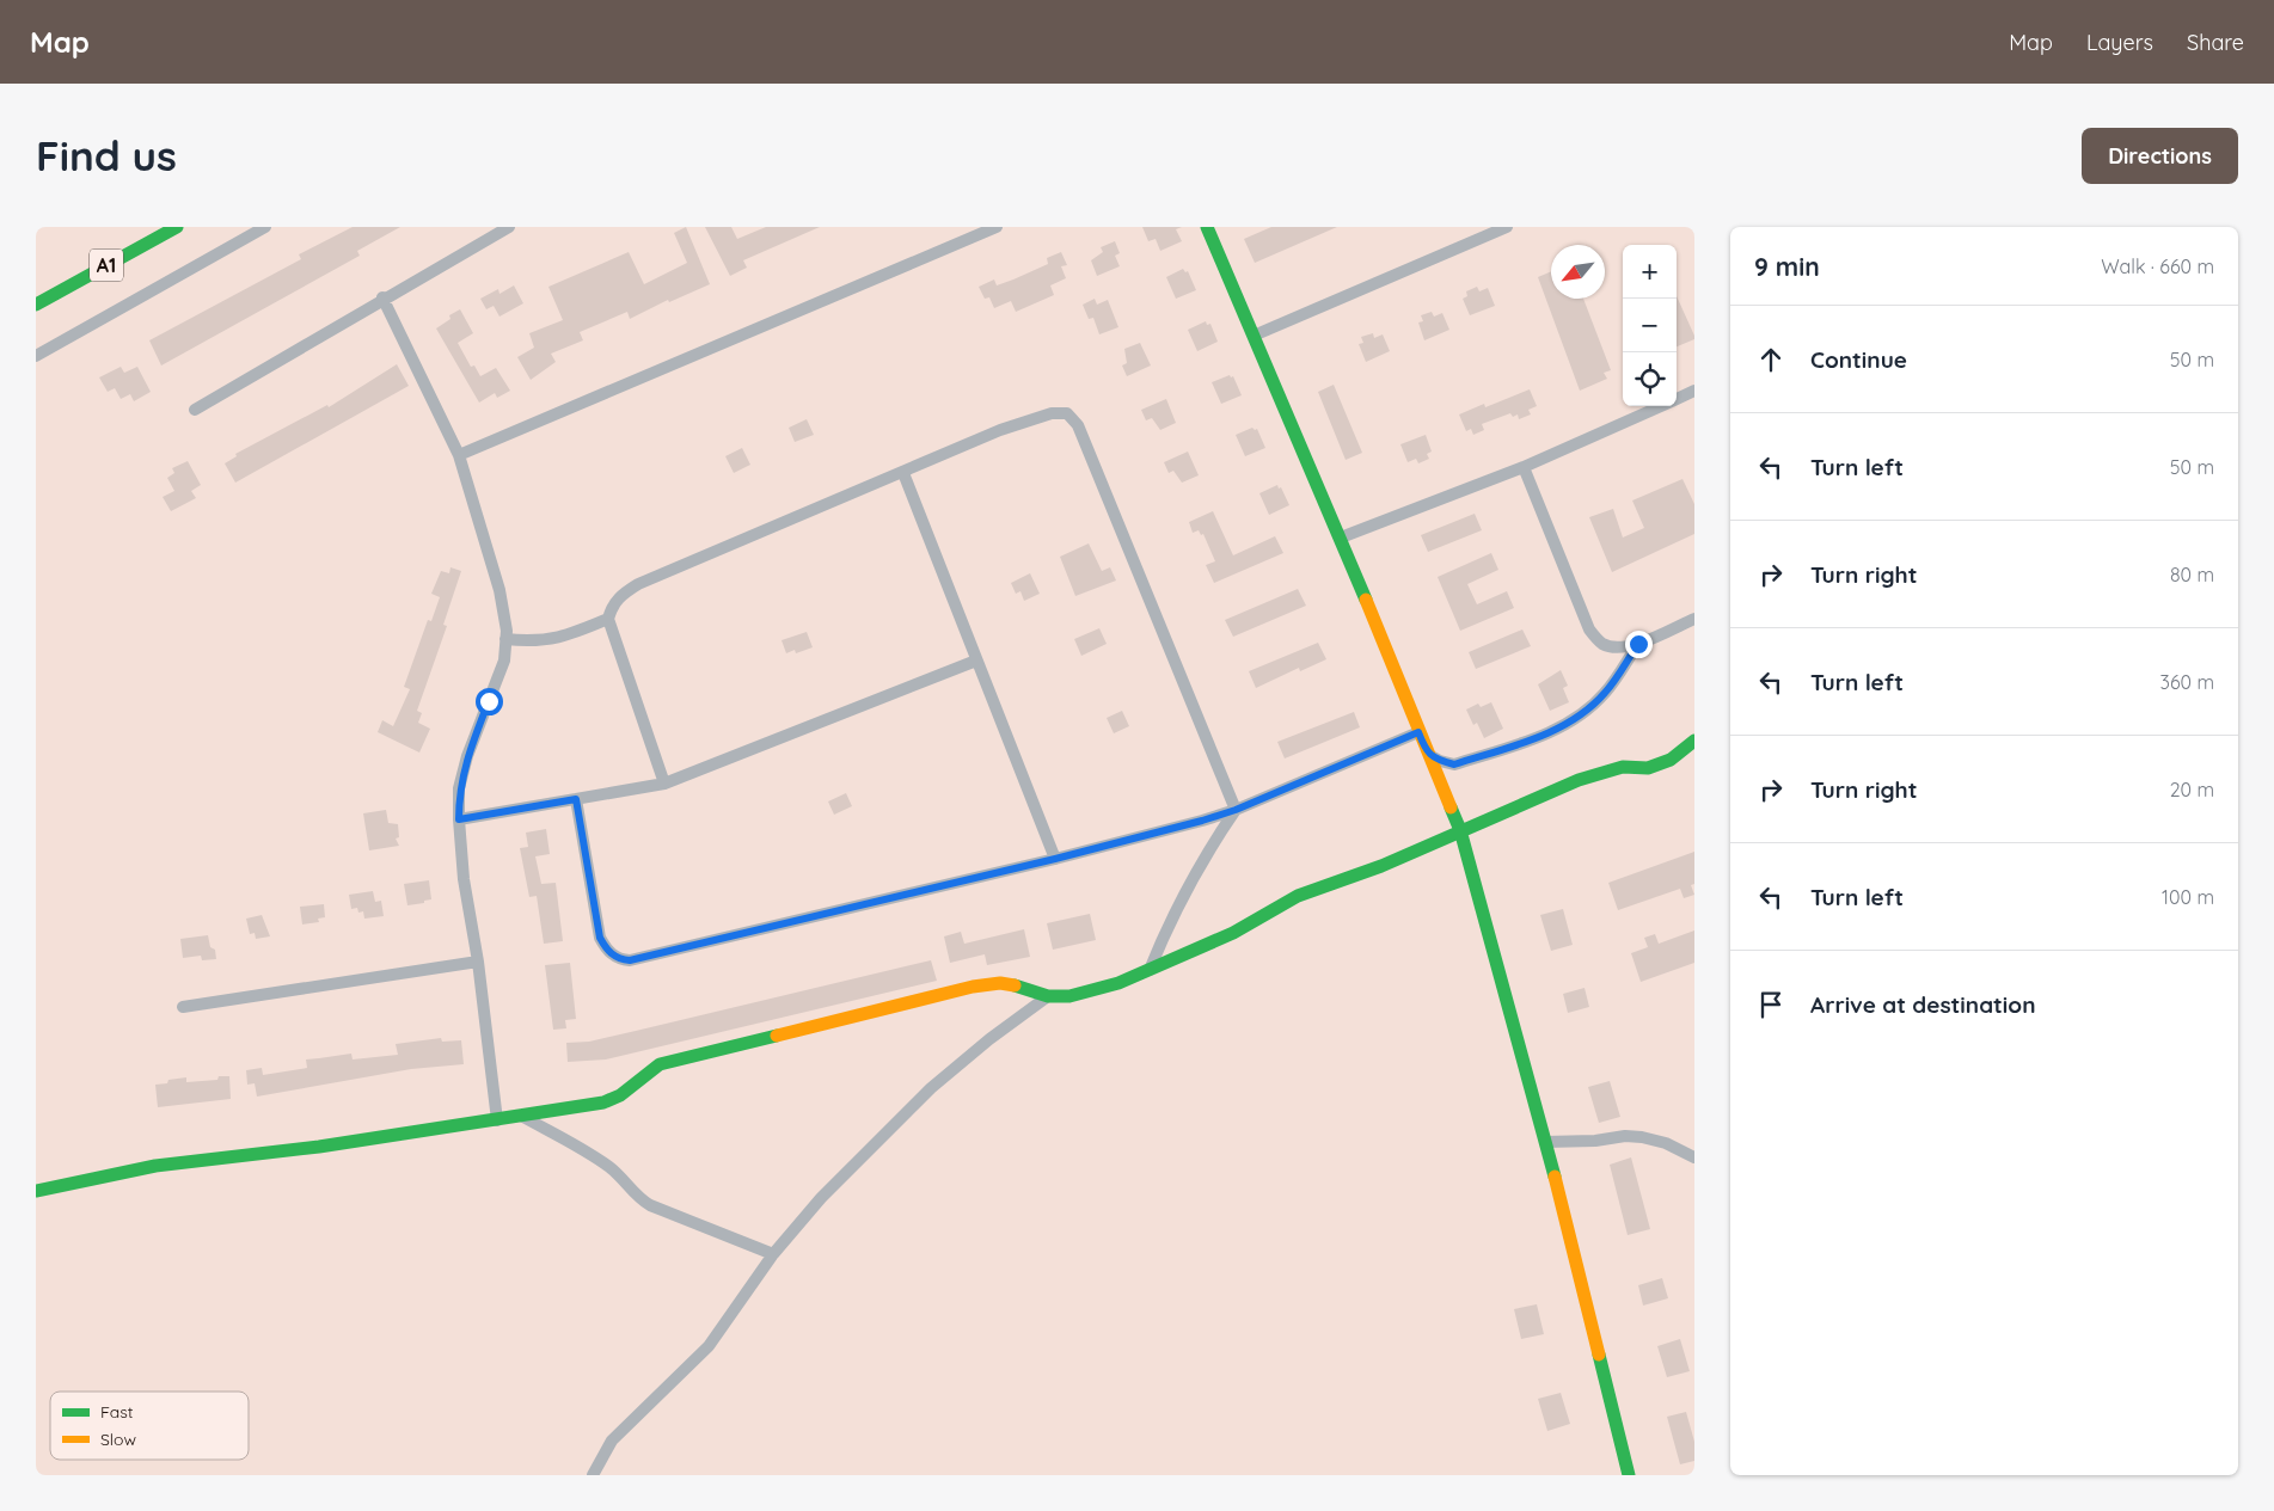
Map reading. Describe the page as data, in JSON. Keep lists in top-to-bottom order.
{
  "streets": {
    "main road": ["A1"]
  },
  "legend": ["Fast", "Slow"],
  "north": "bottom left",
  "page": {
    "header": "Map",
    "nav": ["Map", "Layers", "Share"],
    "buttons": "Directions",
    "title": "Find us",
    "heading": ["9 min", "Walk · 660 m"],
    "map_buttons": ["+", "−"],
    "list": [
      ["Continue", "50 m"],
      ["Turn left", "50 m"],
      ["Turn right", "80 m"],
      ["Turn left", "360 m"],
      ["Turn right", "20 m"],
      ["Turn left", "100 m"],
      "Arrive at destination"
    ]
  }
}
